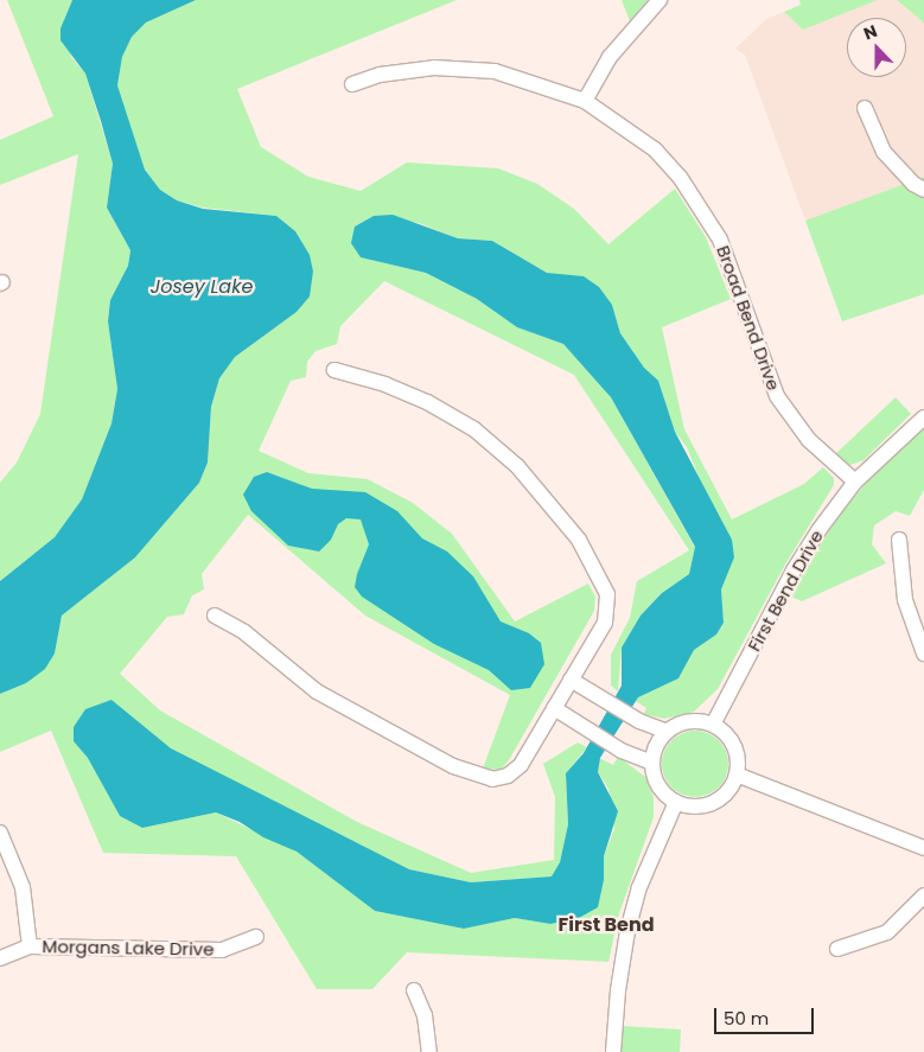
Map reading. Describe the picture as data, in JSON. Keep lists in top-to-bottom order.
{
  "streets": {
    "street": ["Broad Bend Drive", "First Bend Drive", "Morgans Lake Drive"]
  },
  "crossings": [
    ["Broad Bend Drive", "First Bend Drive"]
  ],
  "districts": ["First Bend"],
  "water": ["Josey Lake"],
  "scale_bar": "50 m",
  "north": "top"
}
